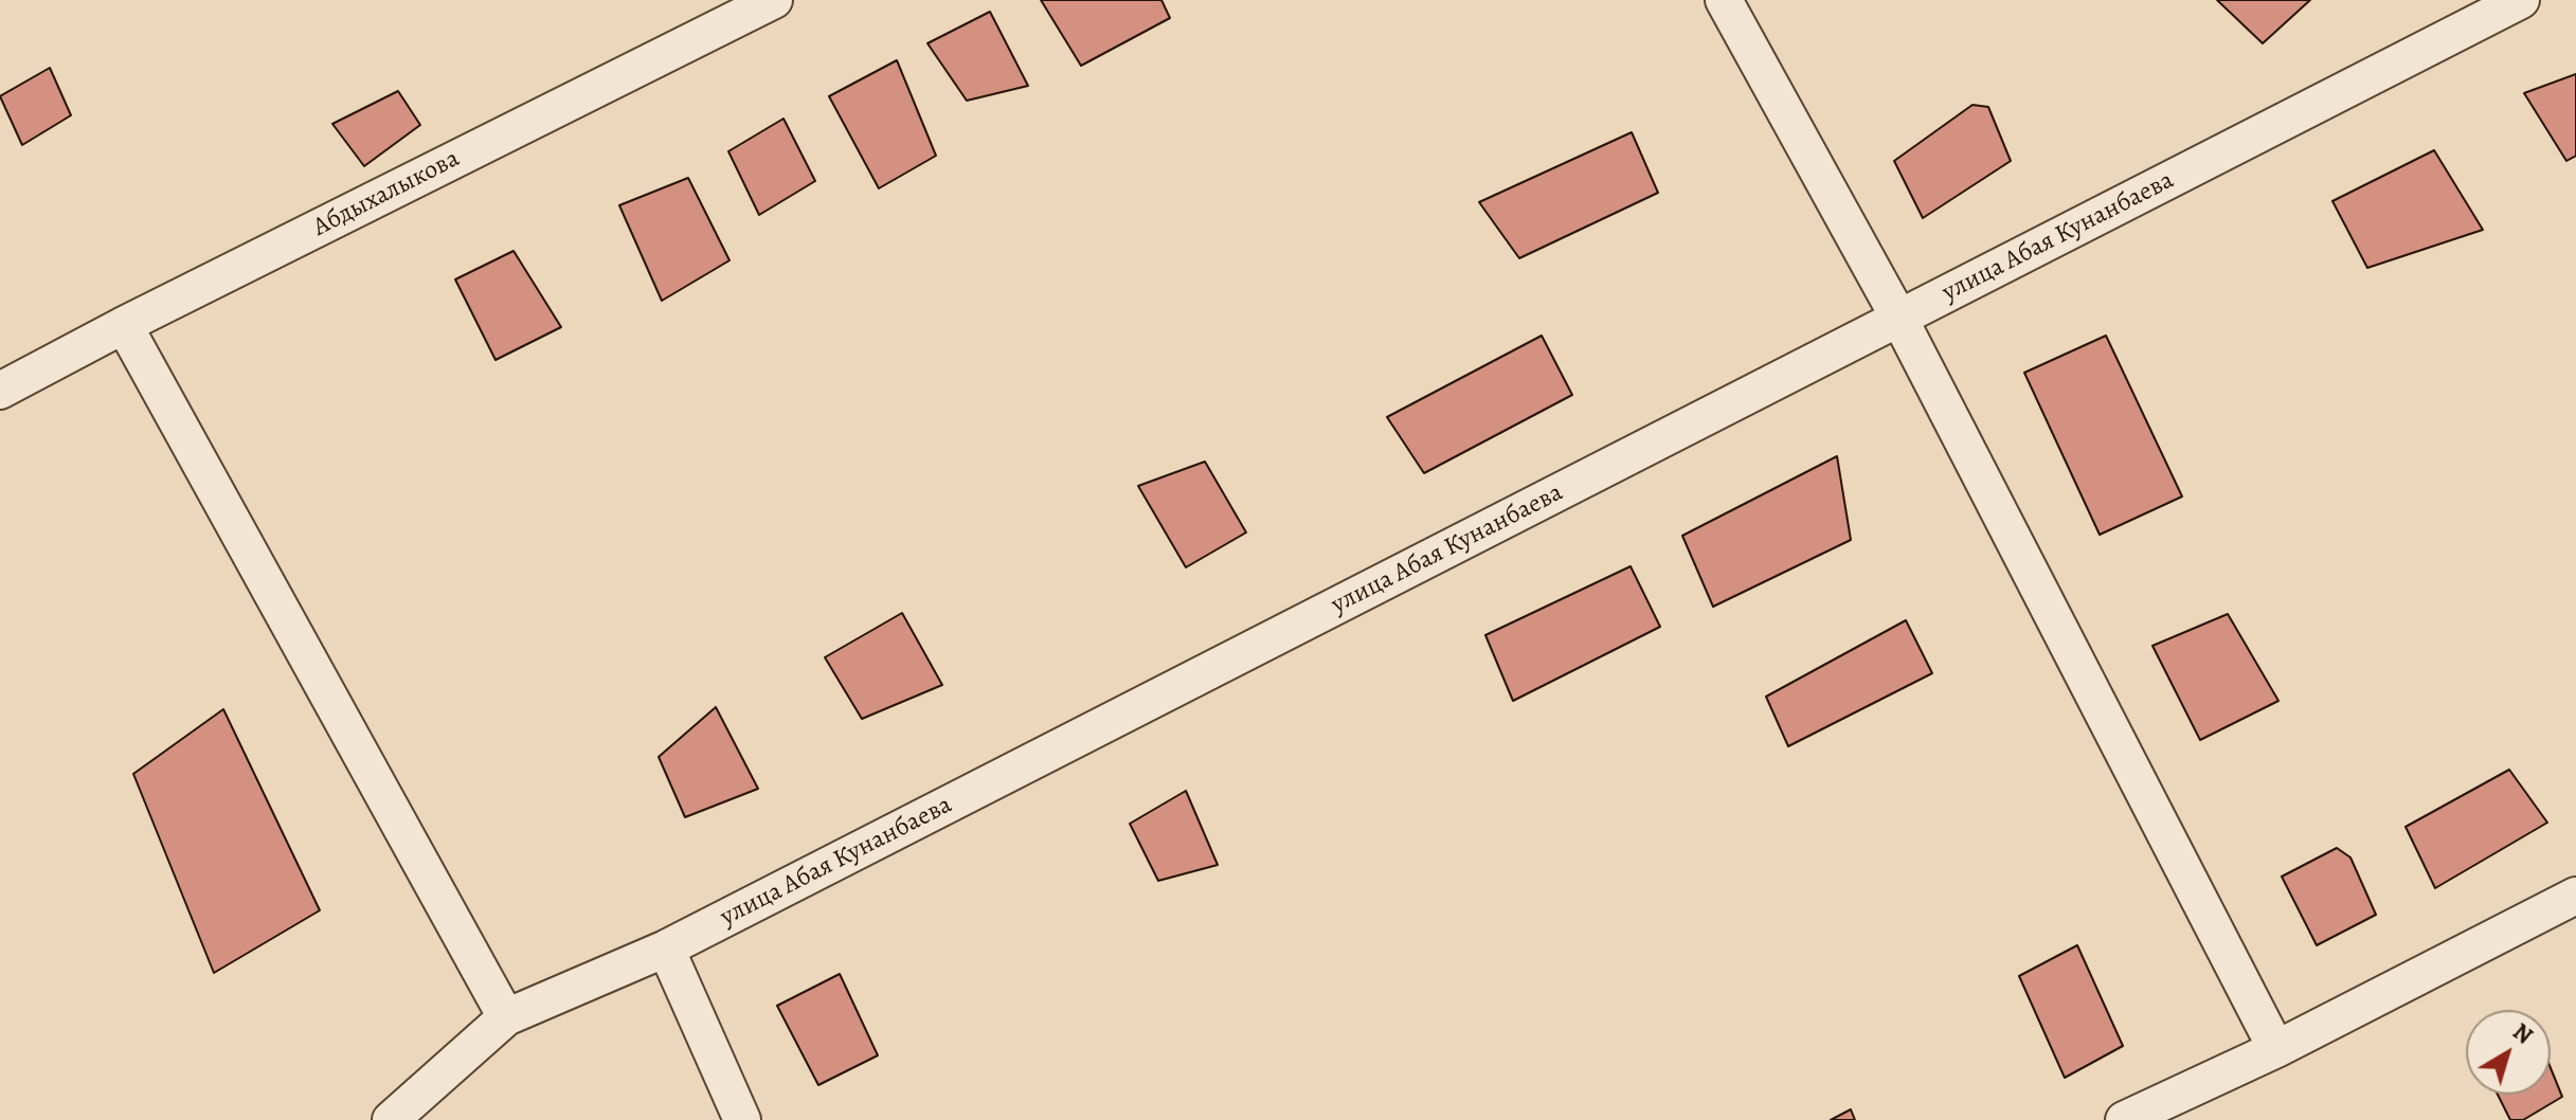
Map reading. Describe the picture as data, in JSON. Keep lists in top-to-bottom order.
{
  "streets": {
    "street": ["Абдыхалыкова", "улица Абая Кунанбаева"]
  },
  "north": "top right"
}
